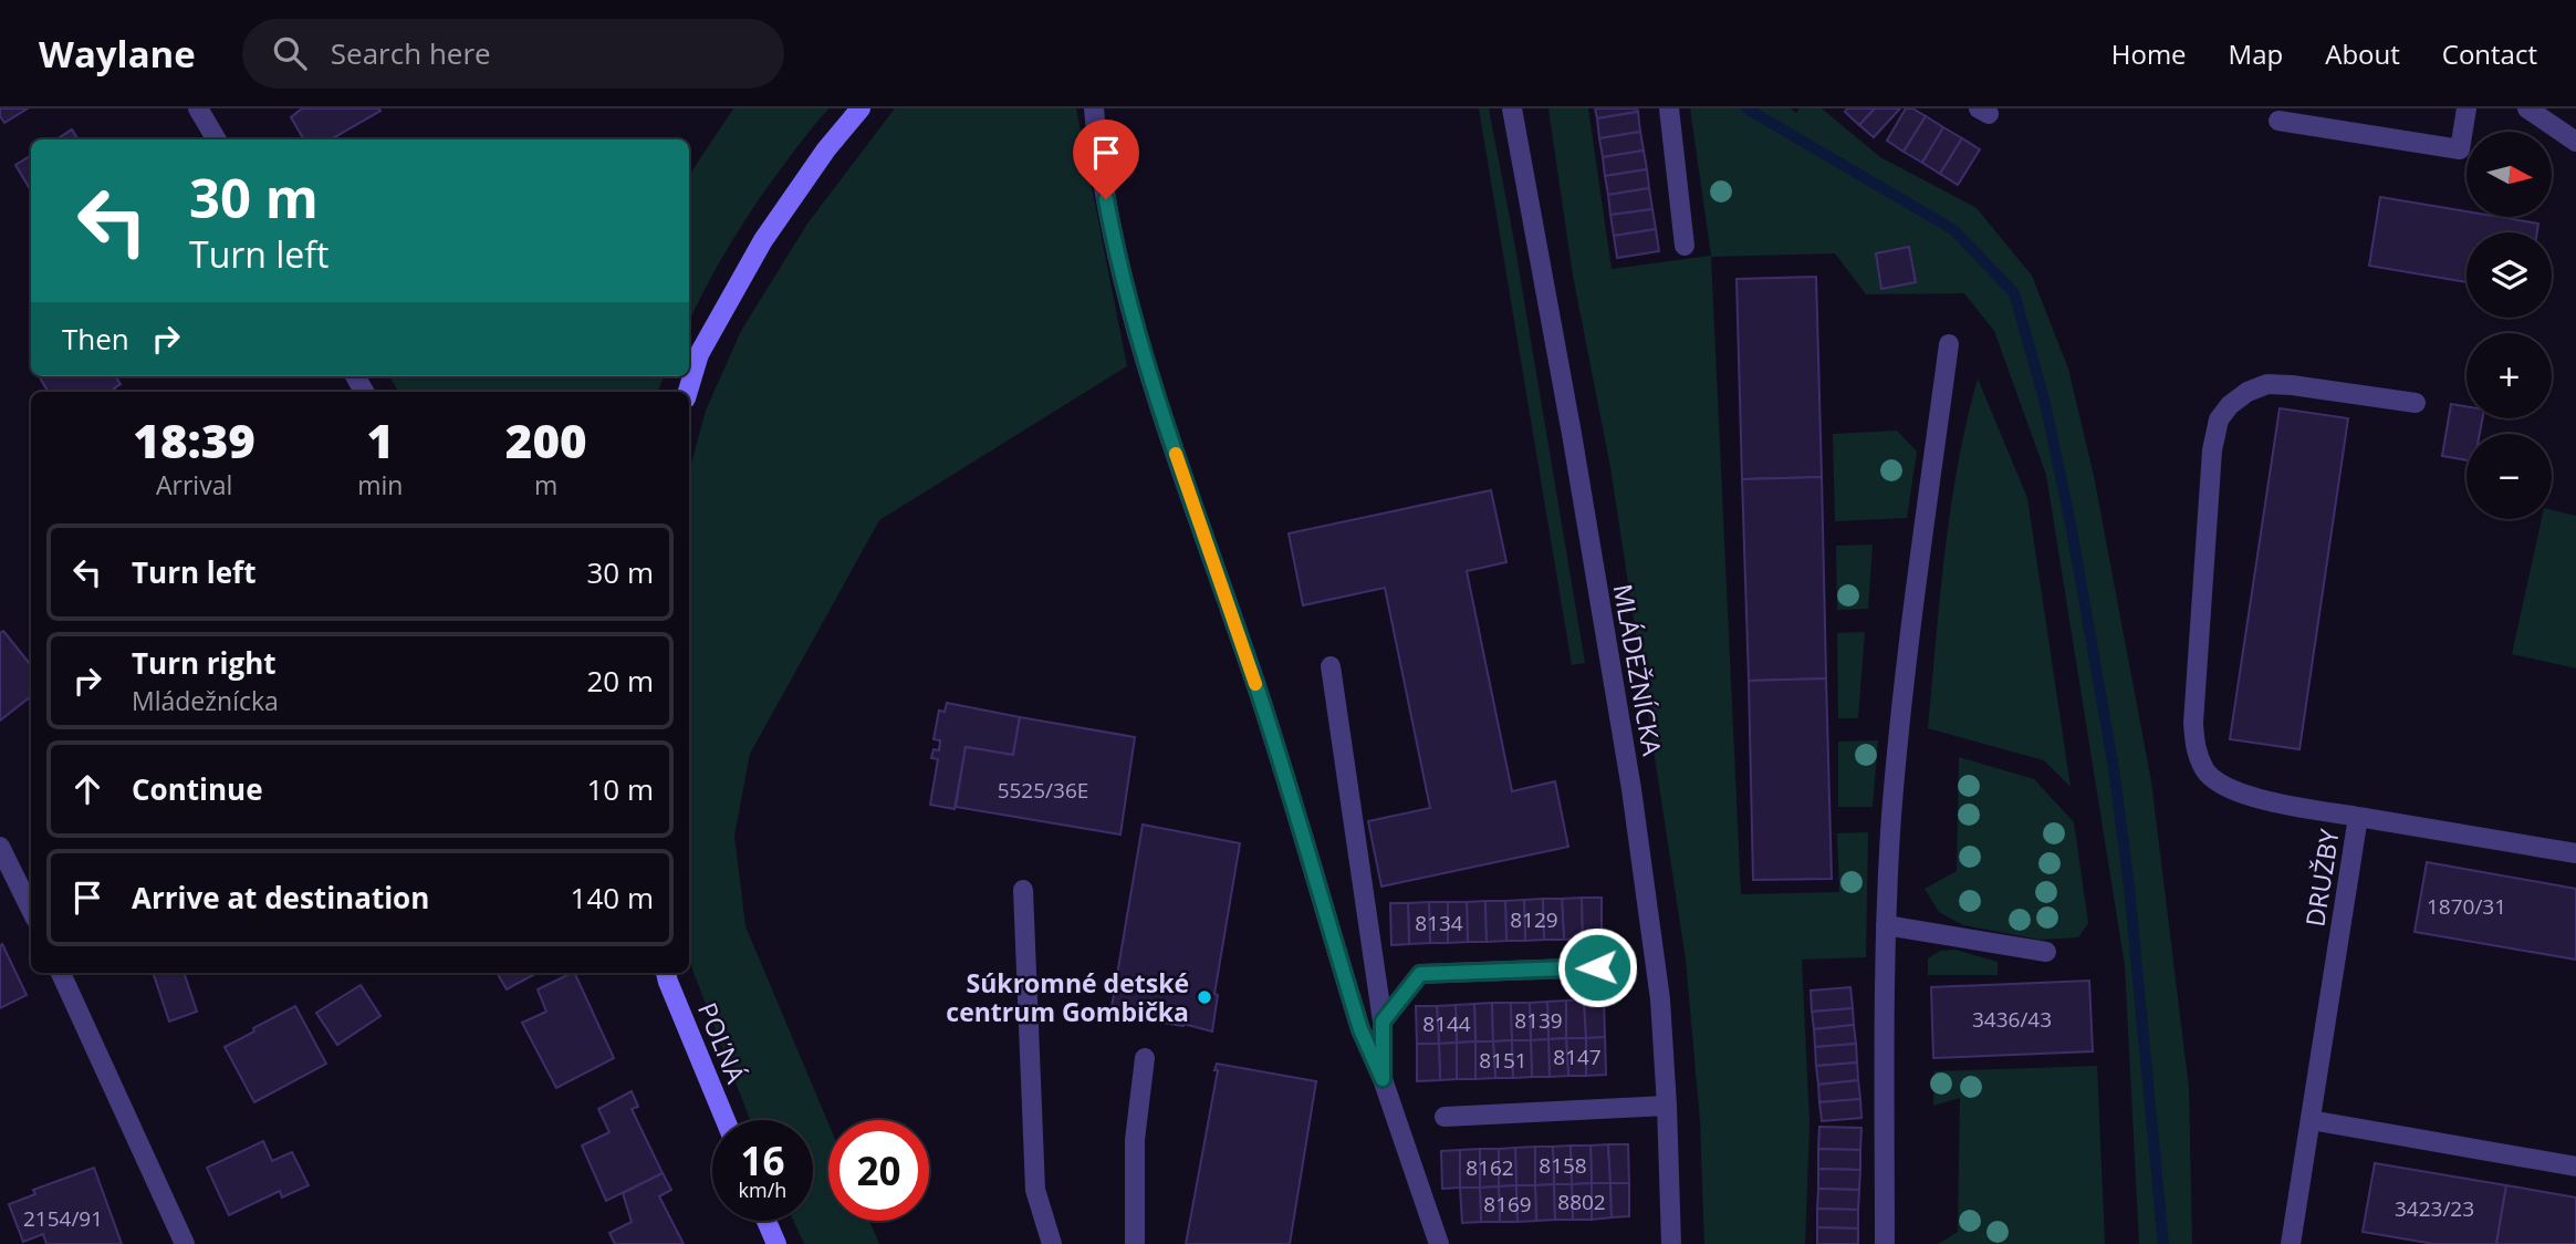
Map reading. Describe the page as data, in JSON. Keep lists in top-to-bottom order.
{
  "streets": {
    "street": ["MLÁDEŽNÍCKA", "DRUŽBY", "POĽNÁ"]
  },
  "places": ["Súkromné detské centrum Gombička"],
  "house_numbers": [
    "5525/36E",
    "1870/31",
    "8129",
    "8134",
    "3436/43",
    "8139",
    "8144",
    "8147",
    "8151",
    "8158",
    "8162",
    "8802",
    "8169",
    "3423/23",
    "2154/91"
  ],
  "north": "right",
  "page": {
    "header": "Waylane",
    "search": "Search here",
    "nav": [
      "Home",
      "Map",
      "About",
      "Contact"
    ],
    "map_buttons": ["+", "−"],
    "turn": ["30 m", "Turn left"],
    "then": "Then",
    "eta": [
      "18:39",
      "Arrival",
      "1",
      "min",
      "200",
      "m"
    ],
    "list": [
      {
        "name": "Turn left",
        "value": "30 m"
      },
      {
        "name": "Turn right",
        "note": "Mládežnícka",
        "value": "20 m"
      },
      {
        "name": "Continue",
        "value": "10 m"
      },
      {
        "name": "Arrive at destination",
        "value": "140 m"
      }
    ],
    "speed": "16 km/h",
    "limit": "20"
  }
}
